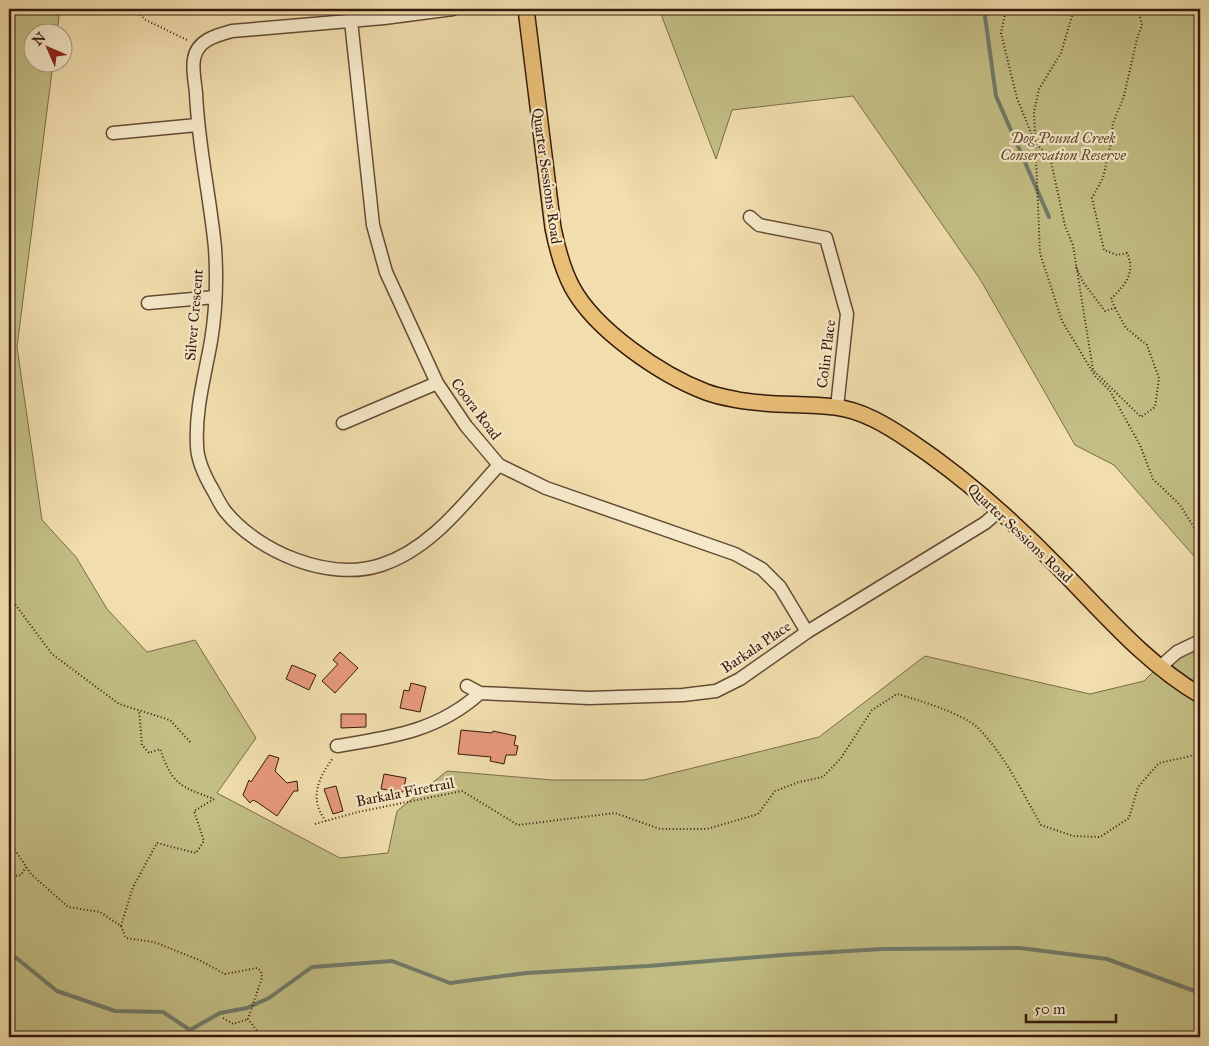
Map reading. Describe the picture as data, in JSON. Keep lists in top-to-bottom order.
{
  "streets": {
    "main road": ["Quarter Sessions Road"],
    "street": [
      "Silver Crescent",
      "Colin Place",
      "Coora Road",
      "Barkala Place"
    ],
    "path": ["Barkala Firetrail"]
  },
  "crossings": [
    ["Quarter Sessions Road", "Colin Place"],
    ["Quarter Sessions Road", "Barkala Place"],
    ["Silver Crescent", "Coora Road"],
    ["Coora Road", "Barkala Place"]
  ],
  "parks": ["Dog Pound Creek Conservation Reserve"],
  "scale_bar": "50 m",
  "north": "top left"
}
